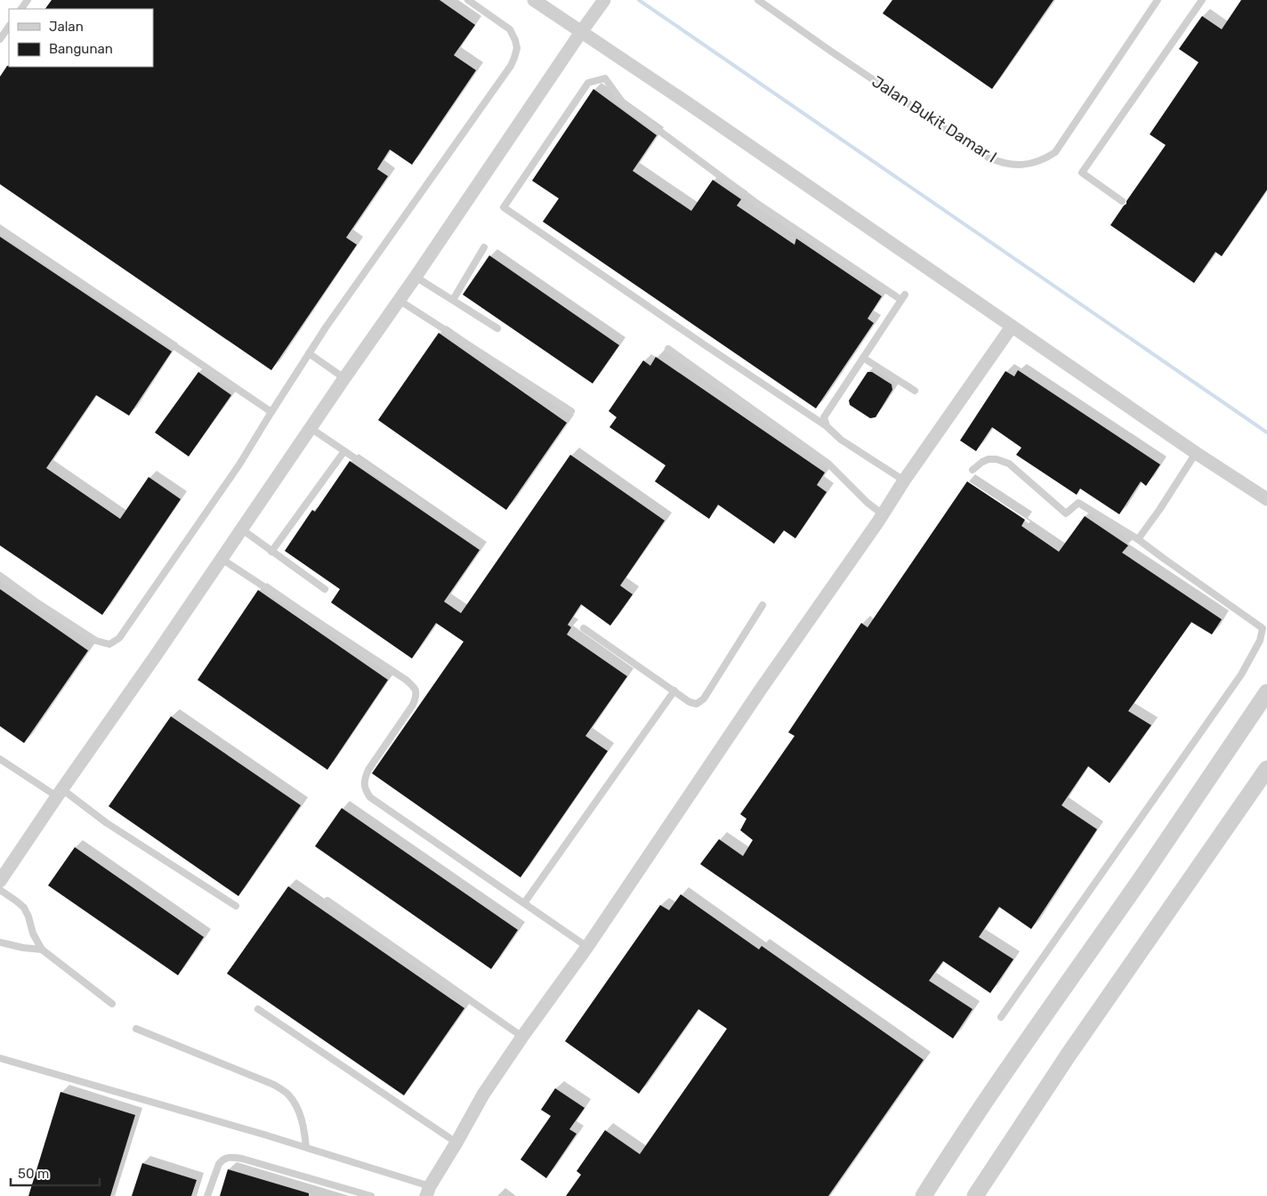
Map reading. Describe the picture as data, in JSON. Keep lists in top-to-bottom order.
{
  "streets": {
    "lane": ["Jalan Bukit Damar I"]
  },
  "legend": ["Jalan", "Bangunan"],
  "scale_bar": "50 m"
}
